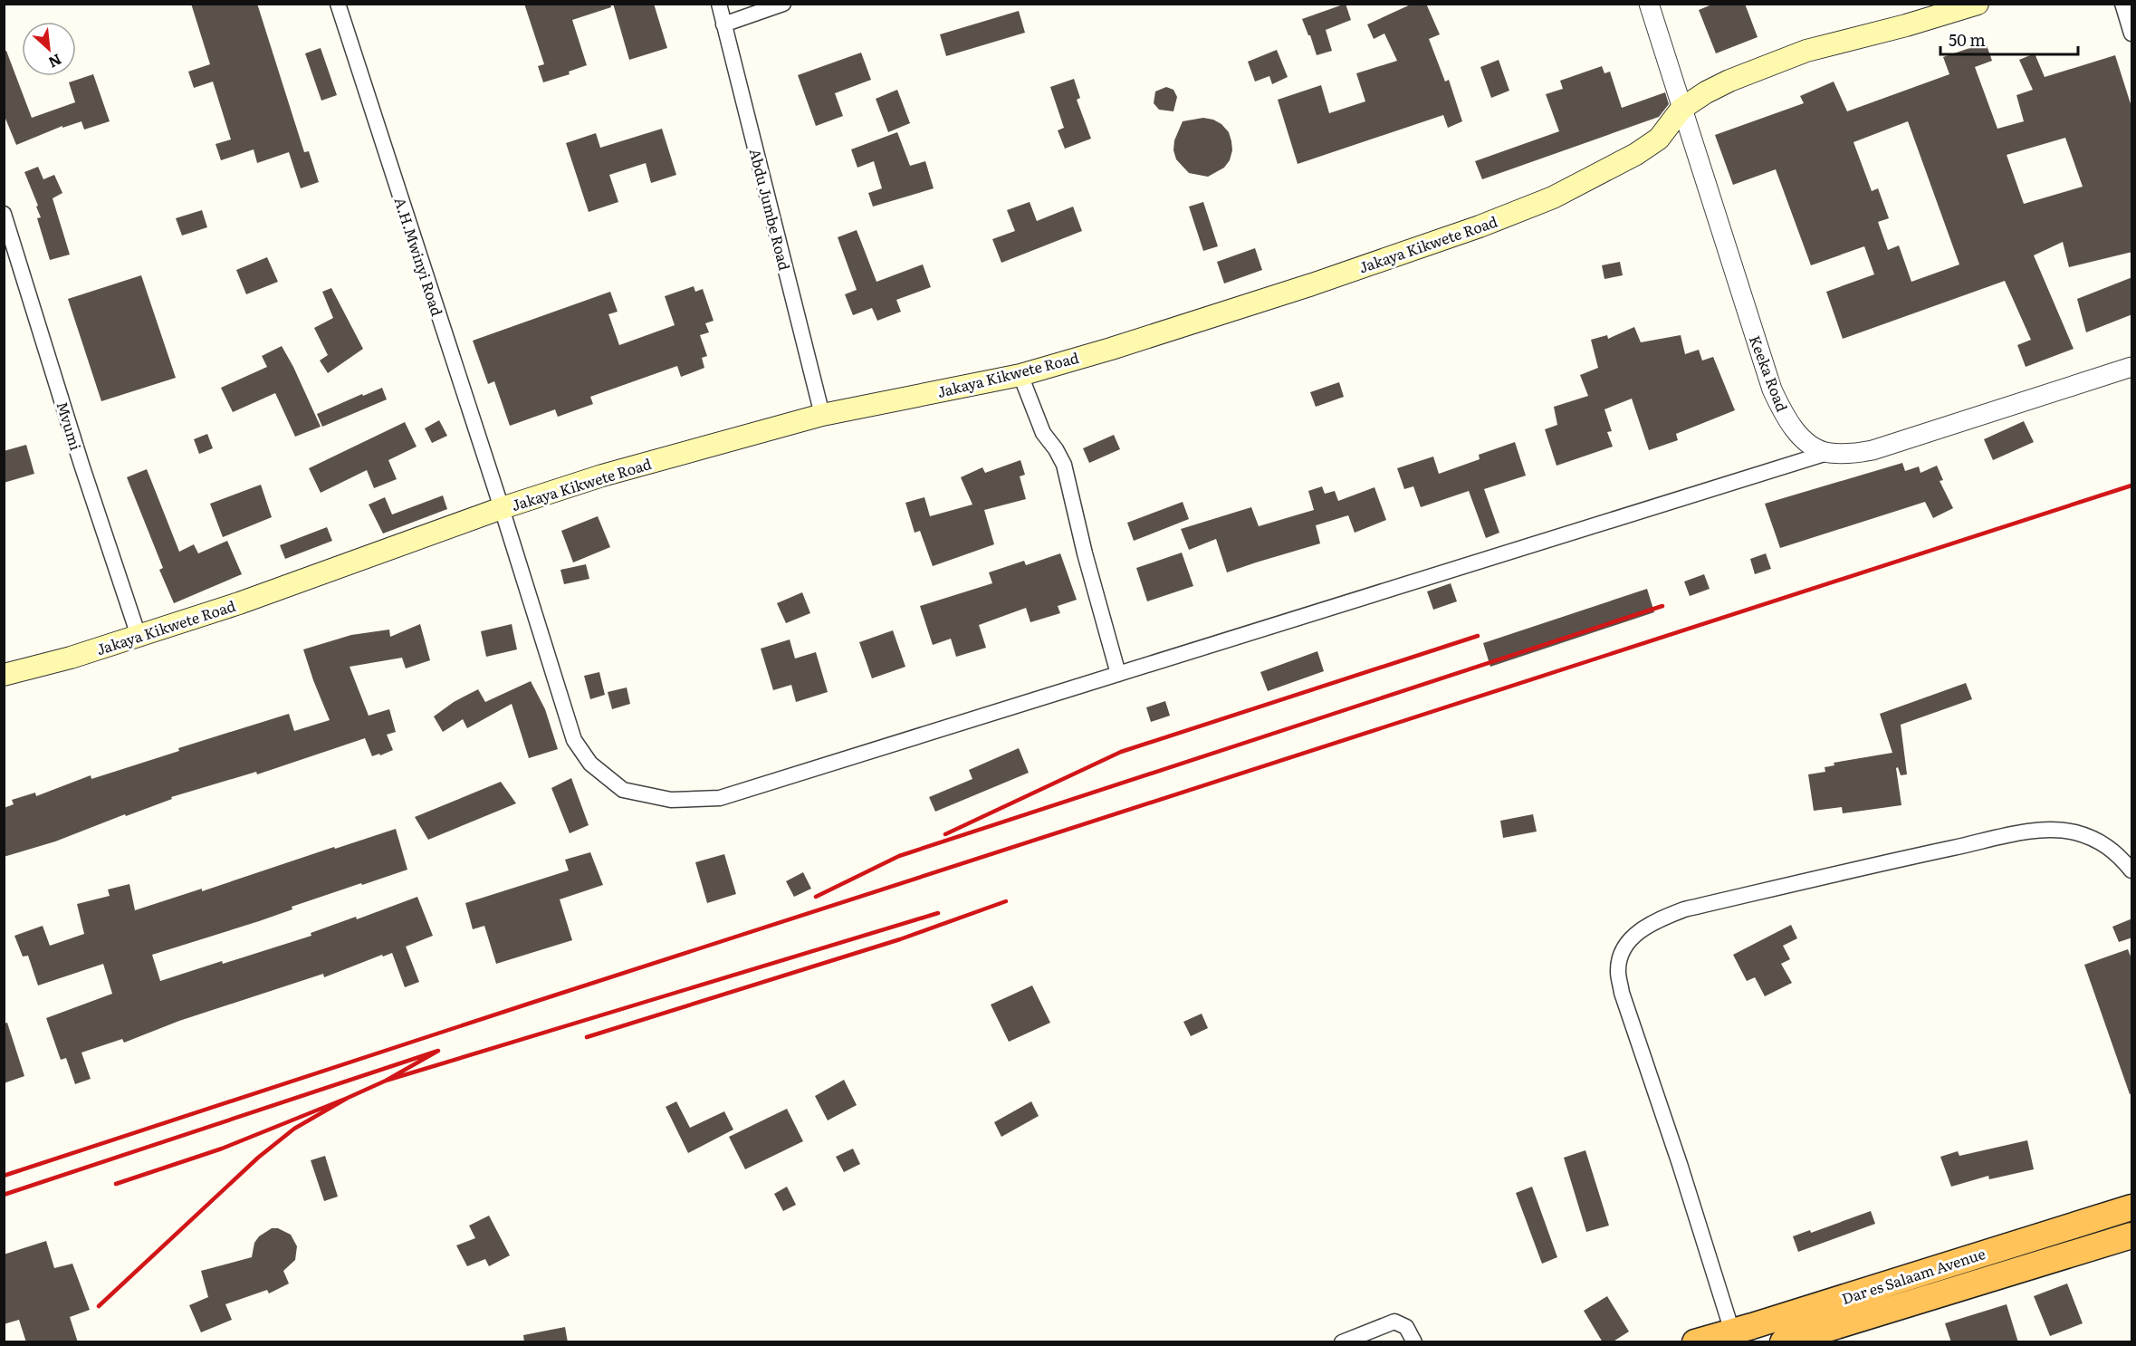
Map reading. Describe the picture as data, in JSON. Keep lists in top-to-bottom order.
{
  "streets": {
    "highway": ["Dar es Salaam Avenue"],
    "main road": ["Jakaya Kikwete Road"],
    "street": [
      "Abdu Jumbe Road",
      "A.H.Mwinyi Road",
      "Keeka Road",
      "Mvumi"
    ]
  },
  "crossings": [
    ["Abdu Jumbe Road", "Jakaya Kikwete Road"],
    ["Jakaya Kikwete Road", "A.H.Mwinyi Road"],
    ["Jakaya Kikwete Road", "Keeka Road"],
    ["Jakaya Kikwete Road", "Mvumi"],
    ["A.H.Mwinyi Road", "Keeka Road"]
  ],
  "scale_bar": "50 m",
  "north": "bottom right"
}
